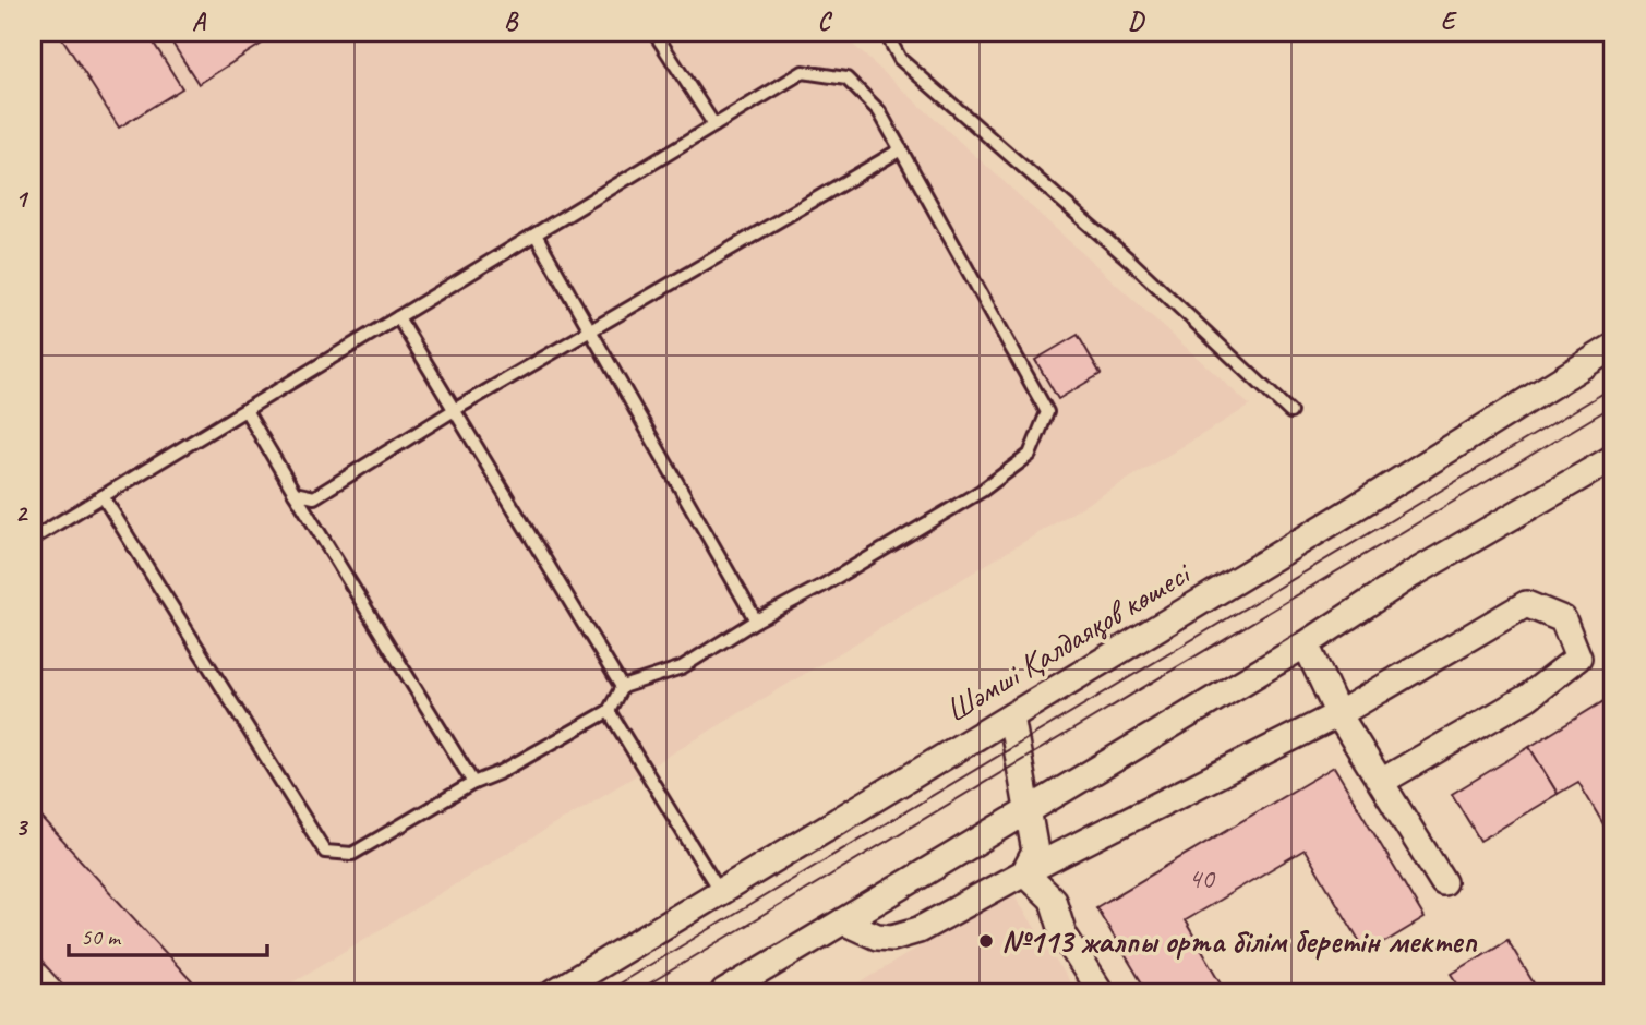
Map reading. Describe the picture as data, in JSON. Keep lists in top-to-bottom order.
{
  "streets": {
    "street": ["Шәмші Қалдаяқов көшесі"]
  },
  "places": ["№113 жалпы орта білім беретін мектеп"],
  "house_numbers": ["40"],
  "scale_bar": "50 m",
  "grid": {
    "columns": [
      "A",
      "B",
      "C",
      "D",
      "E"
    ],
    "rows": ["1", "2", "3"]
  }
}
